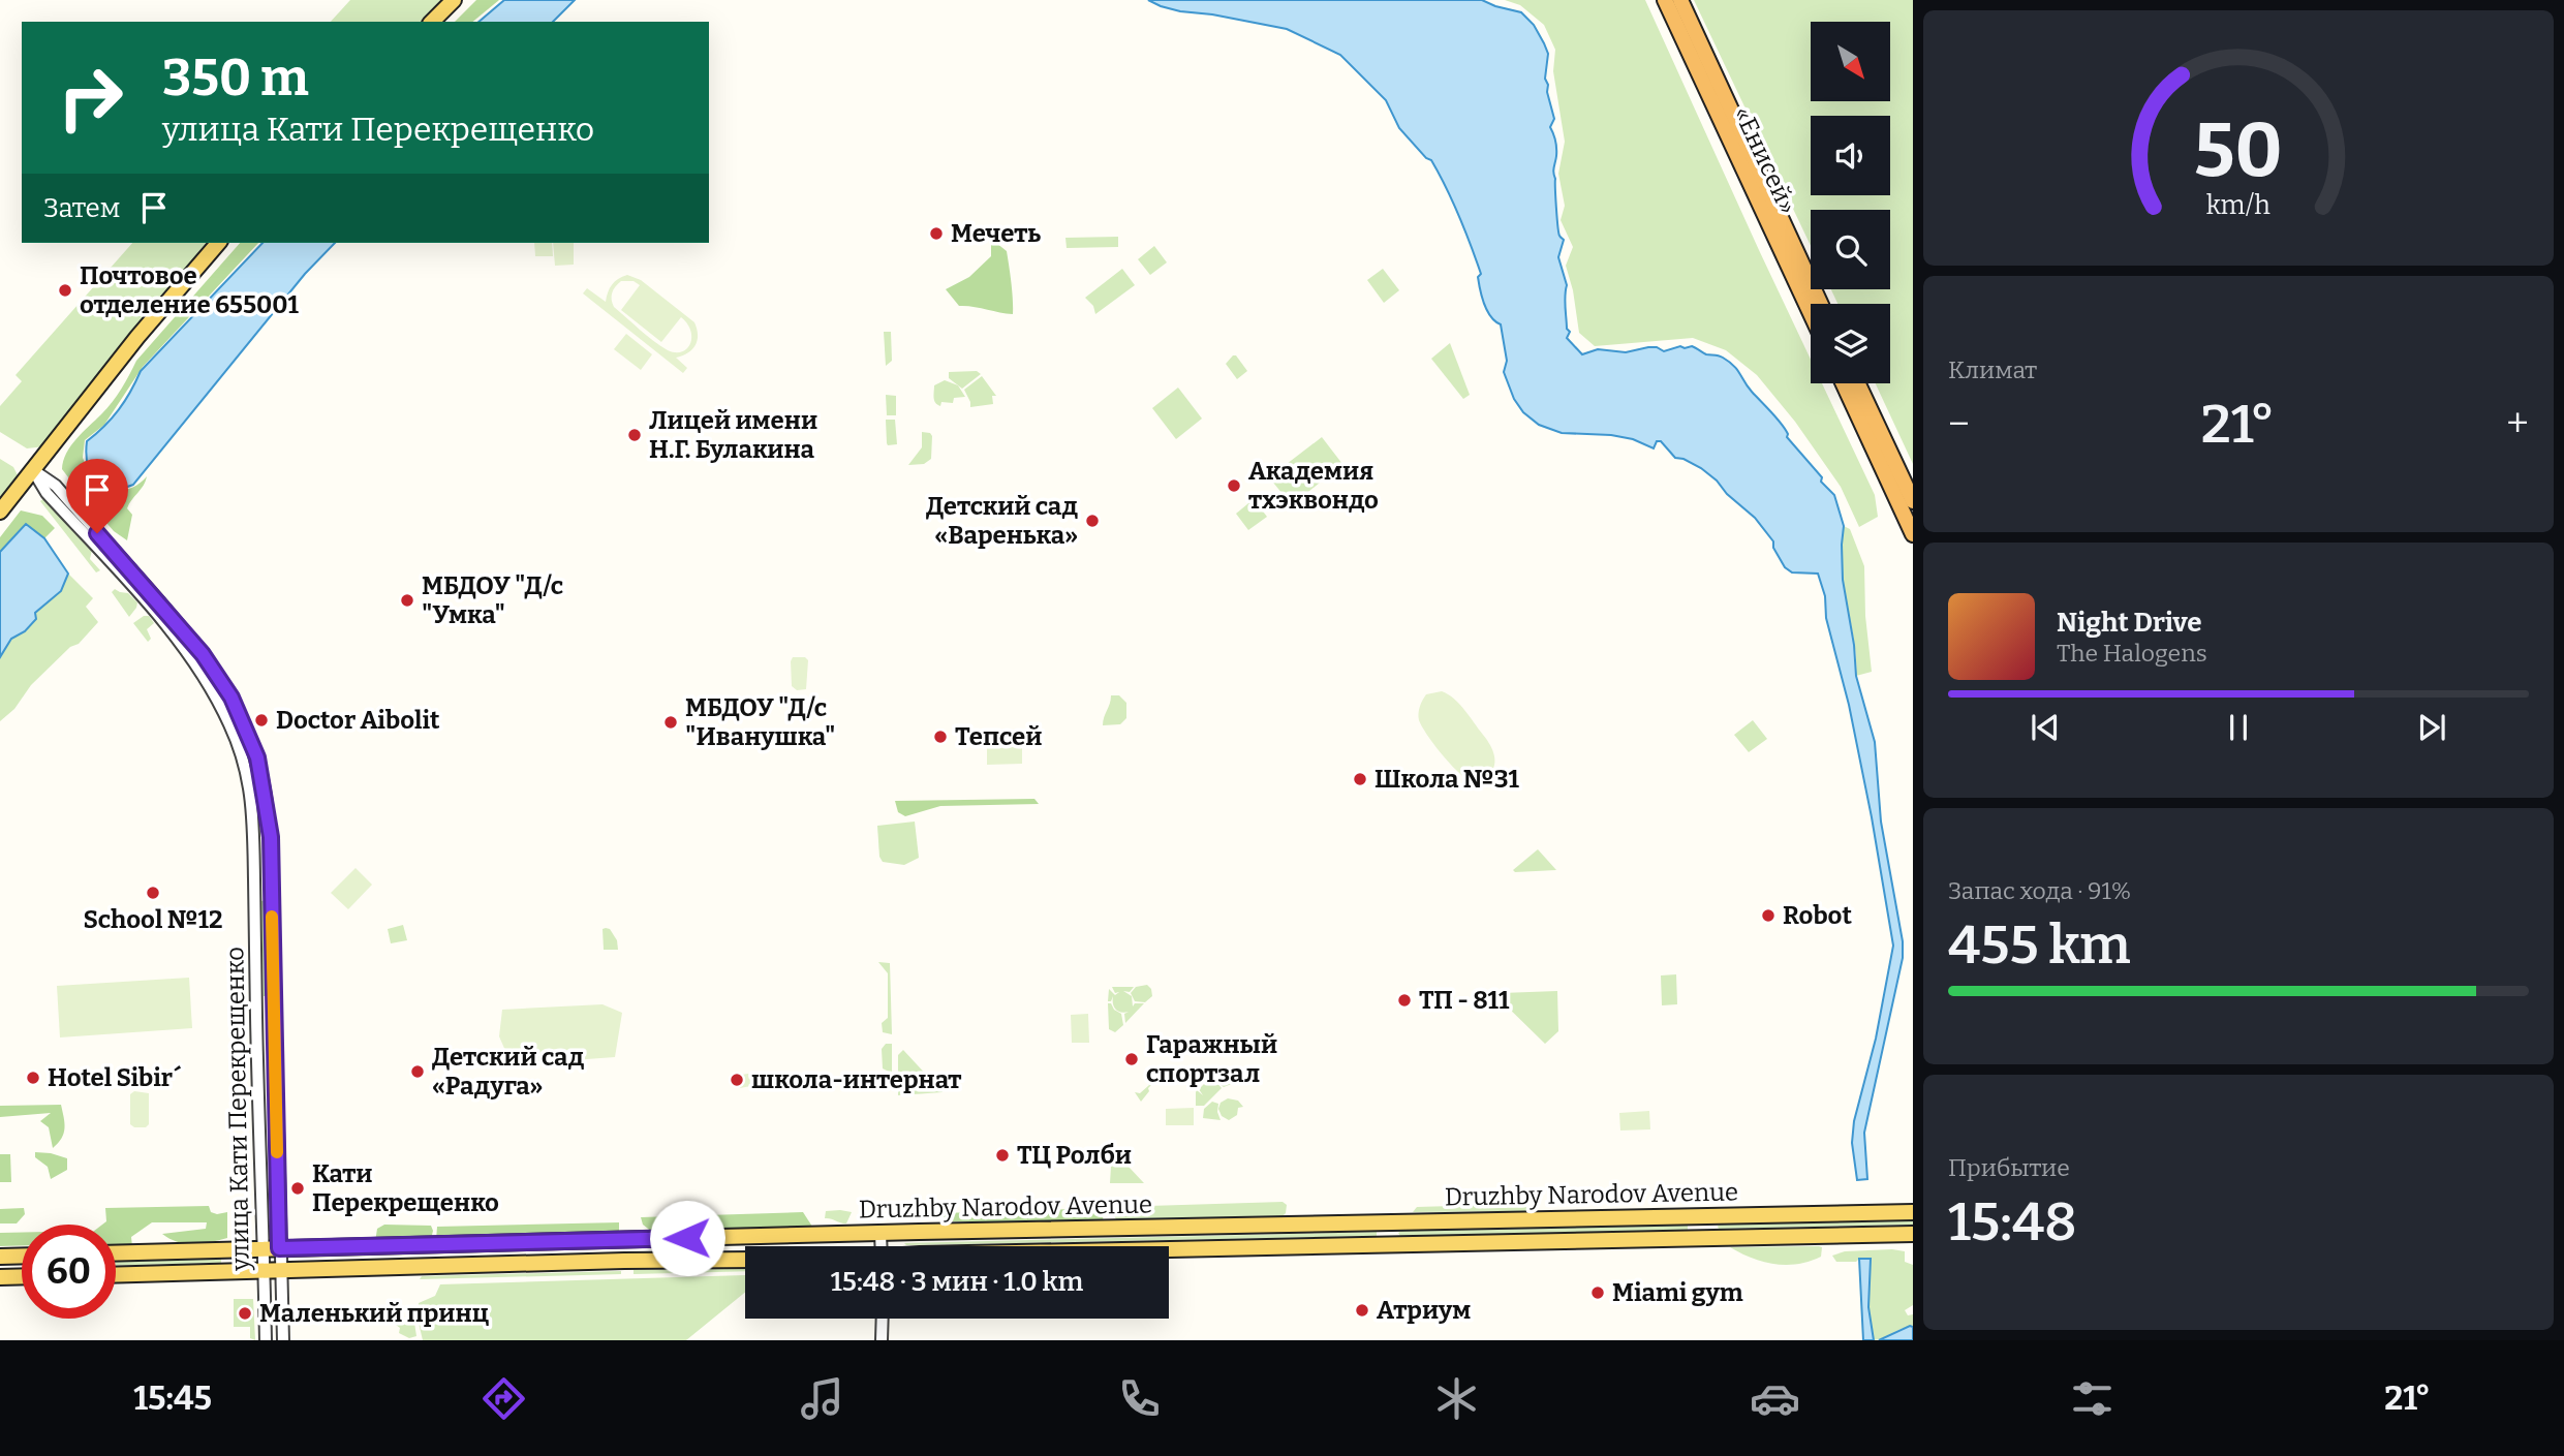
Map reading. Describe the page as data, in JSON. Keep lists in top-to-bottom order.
{
  "streets": {
    "highway": ["«Енисей»"],
    "main road": ["Druzhby Narodov Avenue"],
    "street": ["улица Кати Перекрещенко"]
  },
  "crossings": [
    ["улица Кати Перекрещенко", "Druzhby Narodov Avenue"]
  ],
  "places": [
    "Мечеть",
    "Почтовое отделение 655001",
    "Лицей имени Н.Г. Булакина",
    "Академия тхэквондо",
    "Детский сад «Варенька»",
    "МБДОУ \"Д/с \"Умка\"",
    "Doctor Aibolit",
    "МБДОУ \"Д/с \"Иванушка\"",
    "Тепсей",
    "Школа №31",
    "School №12",
    "Robot",
    "ТП - 811",
    "Гаражный спортзал",
    "Детский сад «Радуга»",
    "Hotel Sibir´",
    "школа-интернат",
    "ТЦ Ролби",
    "Кати Перекрещенко",
    "Miami gym",
    "Атриум",
    "Маленький принц"
  ],
  "north": "bottom right",
  "page": {
    "turn": ["350 m", "улица Кати Перекрещенко"],
    "then": "Затем",
    "tile": [
      "Климат",
      ["Запас хода · 91%", "455 km"],
      ["Прибытие", "15:48"]
    ],
    "heat": ["−", "21°", "+"],
    "song": ["Night Drive", "The Halogens"],
    "limit": "60",
    "trip": "15:48 · 3 мин · 1.0 km",
    "tabs": ["15:45", "21°"],
    "gauge": ["50", "km/h"]
  }
}
